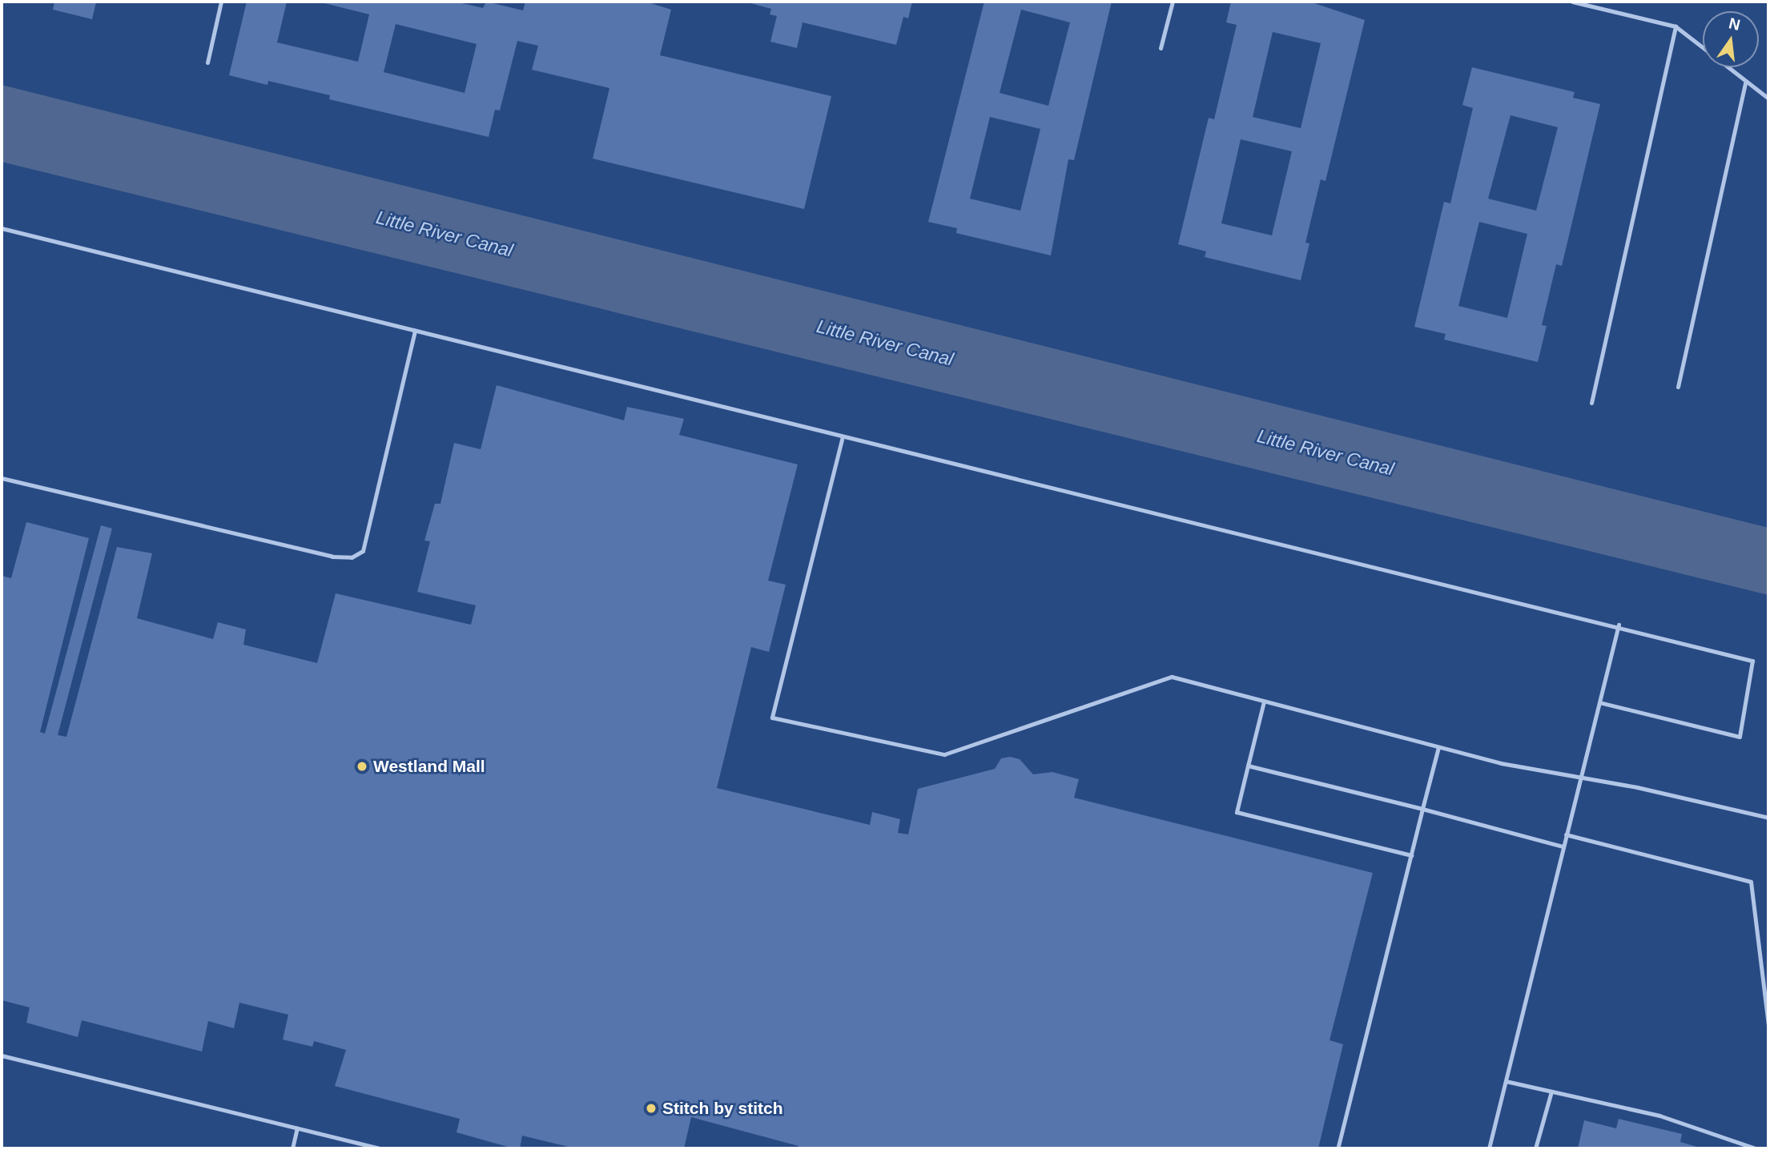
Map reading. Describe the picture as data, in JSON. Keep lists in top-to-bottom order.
{
  "water": ["Little River Canal"],
  "places": ["Westland Mall", "Stitch by stitch"],
  "north": "top"
}
